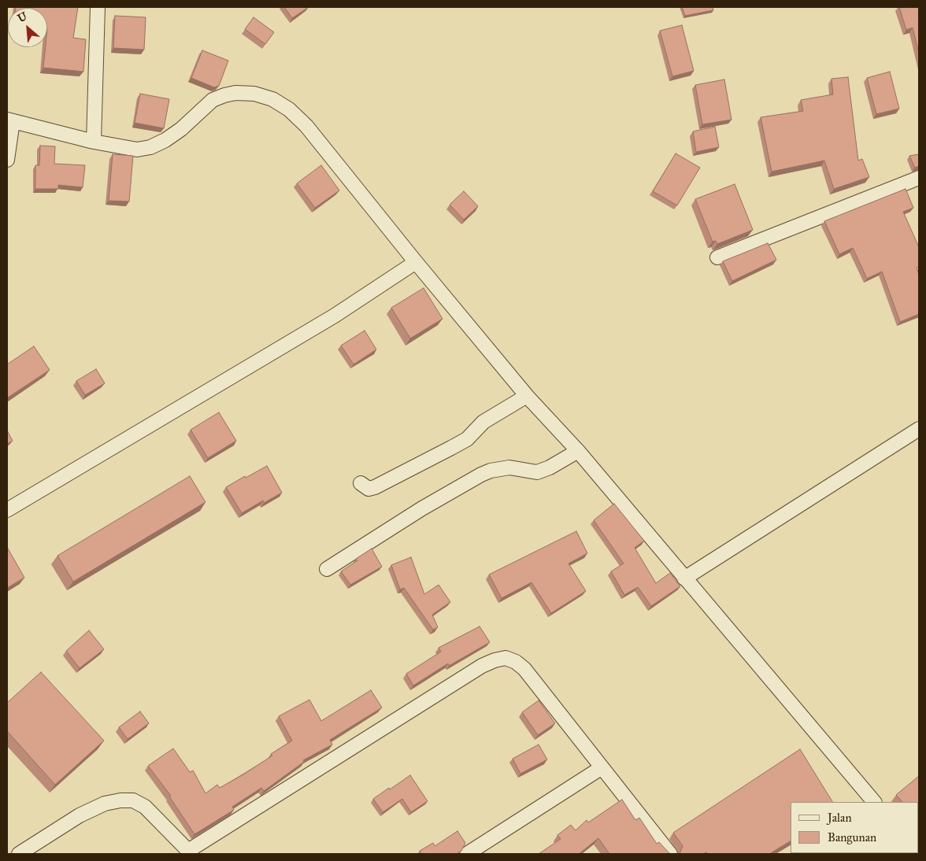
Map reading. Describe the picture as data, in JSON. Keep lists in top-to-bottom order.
{
  "legend": ["Jalan", "Bangunan"],
  "north": "top left"
}
